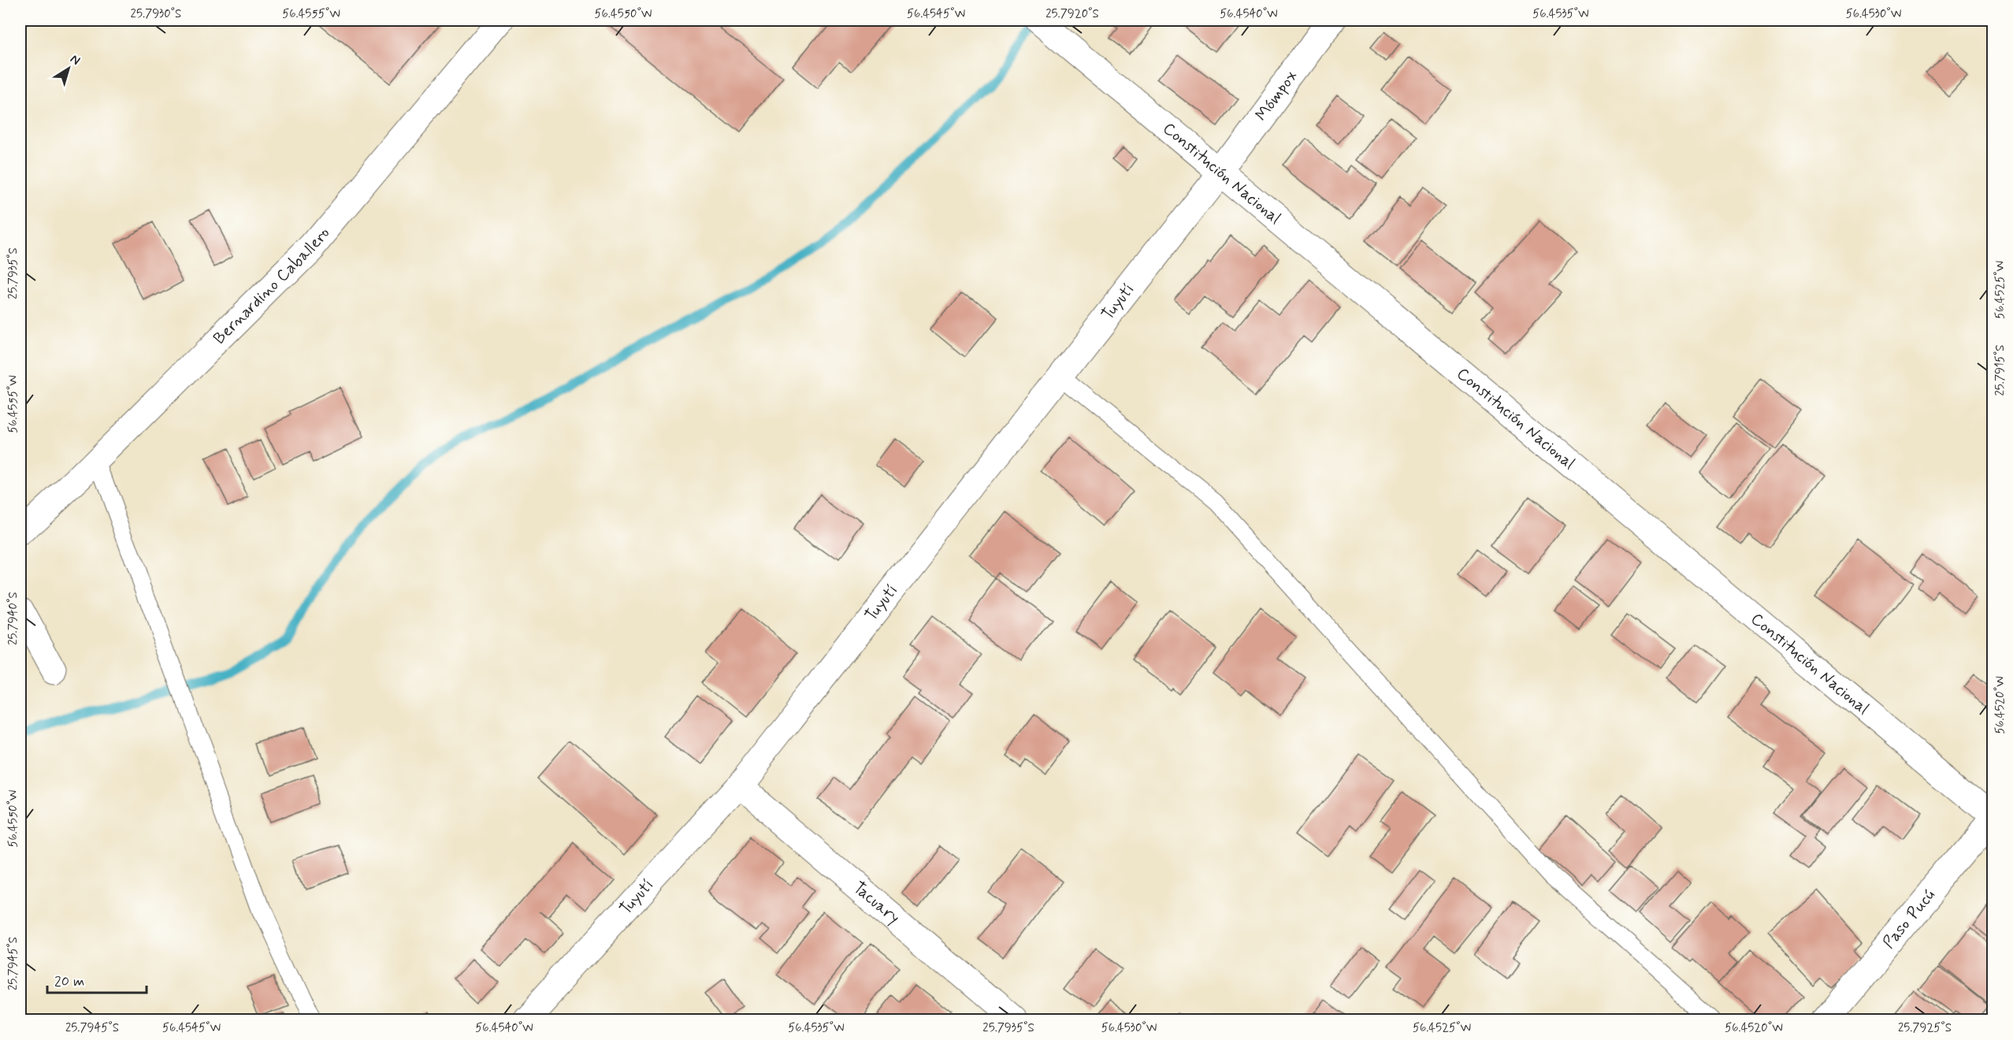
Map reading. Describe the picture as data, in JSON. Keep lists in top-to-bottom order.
{
  "streets": {
    "street": [
      "Mómpox",
      "Constitución Nacional",
      "Bernardino Caballero",
      "Tuyutí",
      "Tacuary",
      "Paso Pucú"
    ]
  },
  "crossings": [
    ["Mómpox", "Constitución Nacional"],
    ["Mómpox", "Tuyutí"],
    ["Constitución Nacional", "Tuyutí"],
    ["Constitución Nacional", "Paso Pucú"],
    ["Tuyutí", "Tacuary"]
  ],
  "scale_bar": "20 m",
  "north": "top right",
  "coordinates": [
    "25.7930°S",
    "56.4555°W",
    "56.4550°W",
    "56.4545°W",
    "25.7920°S",
    "56.4540°W",
    "56.4535°W",
    "56.4530°W",
    "25.7935°S",
    "56.4525°W",
    "25.7915°S",
    "25.7940°S",
    "56.4520°W",
    "25.7945°S",
    "25.7925°S"
  ]
}
